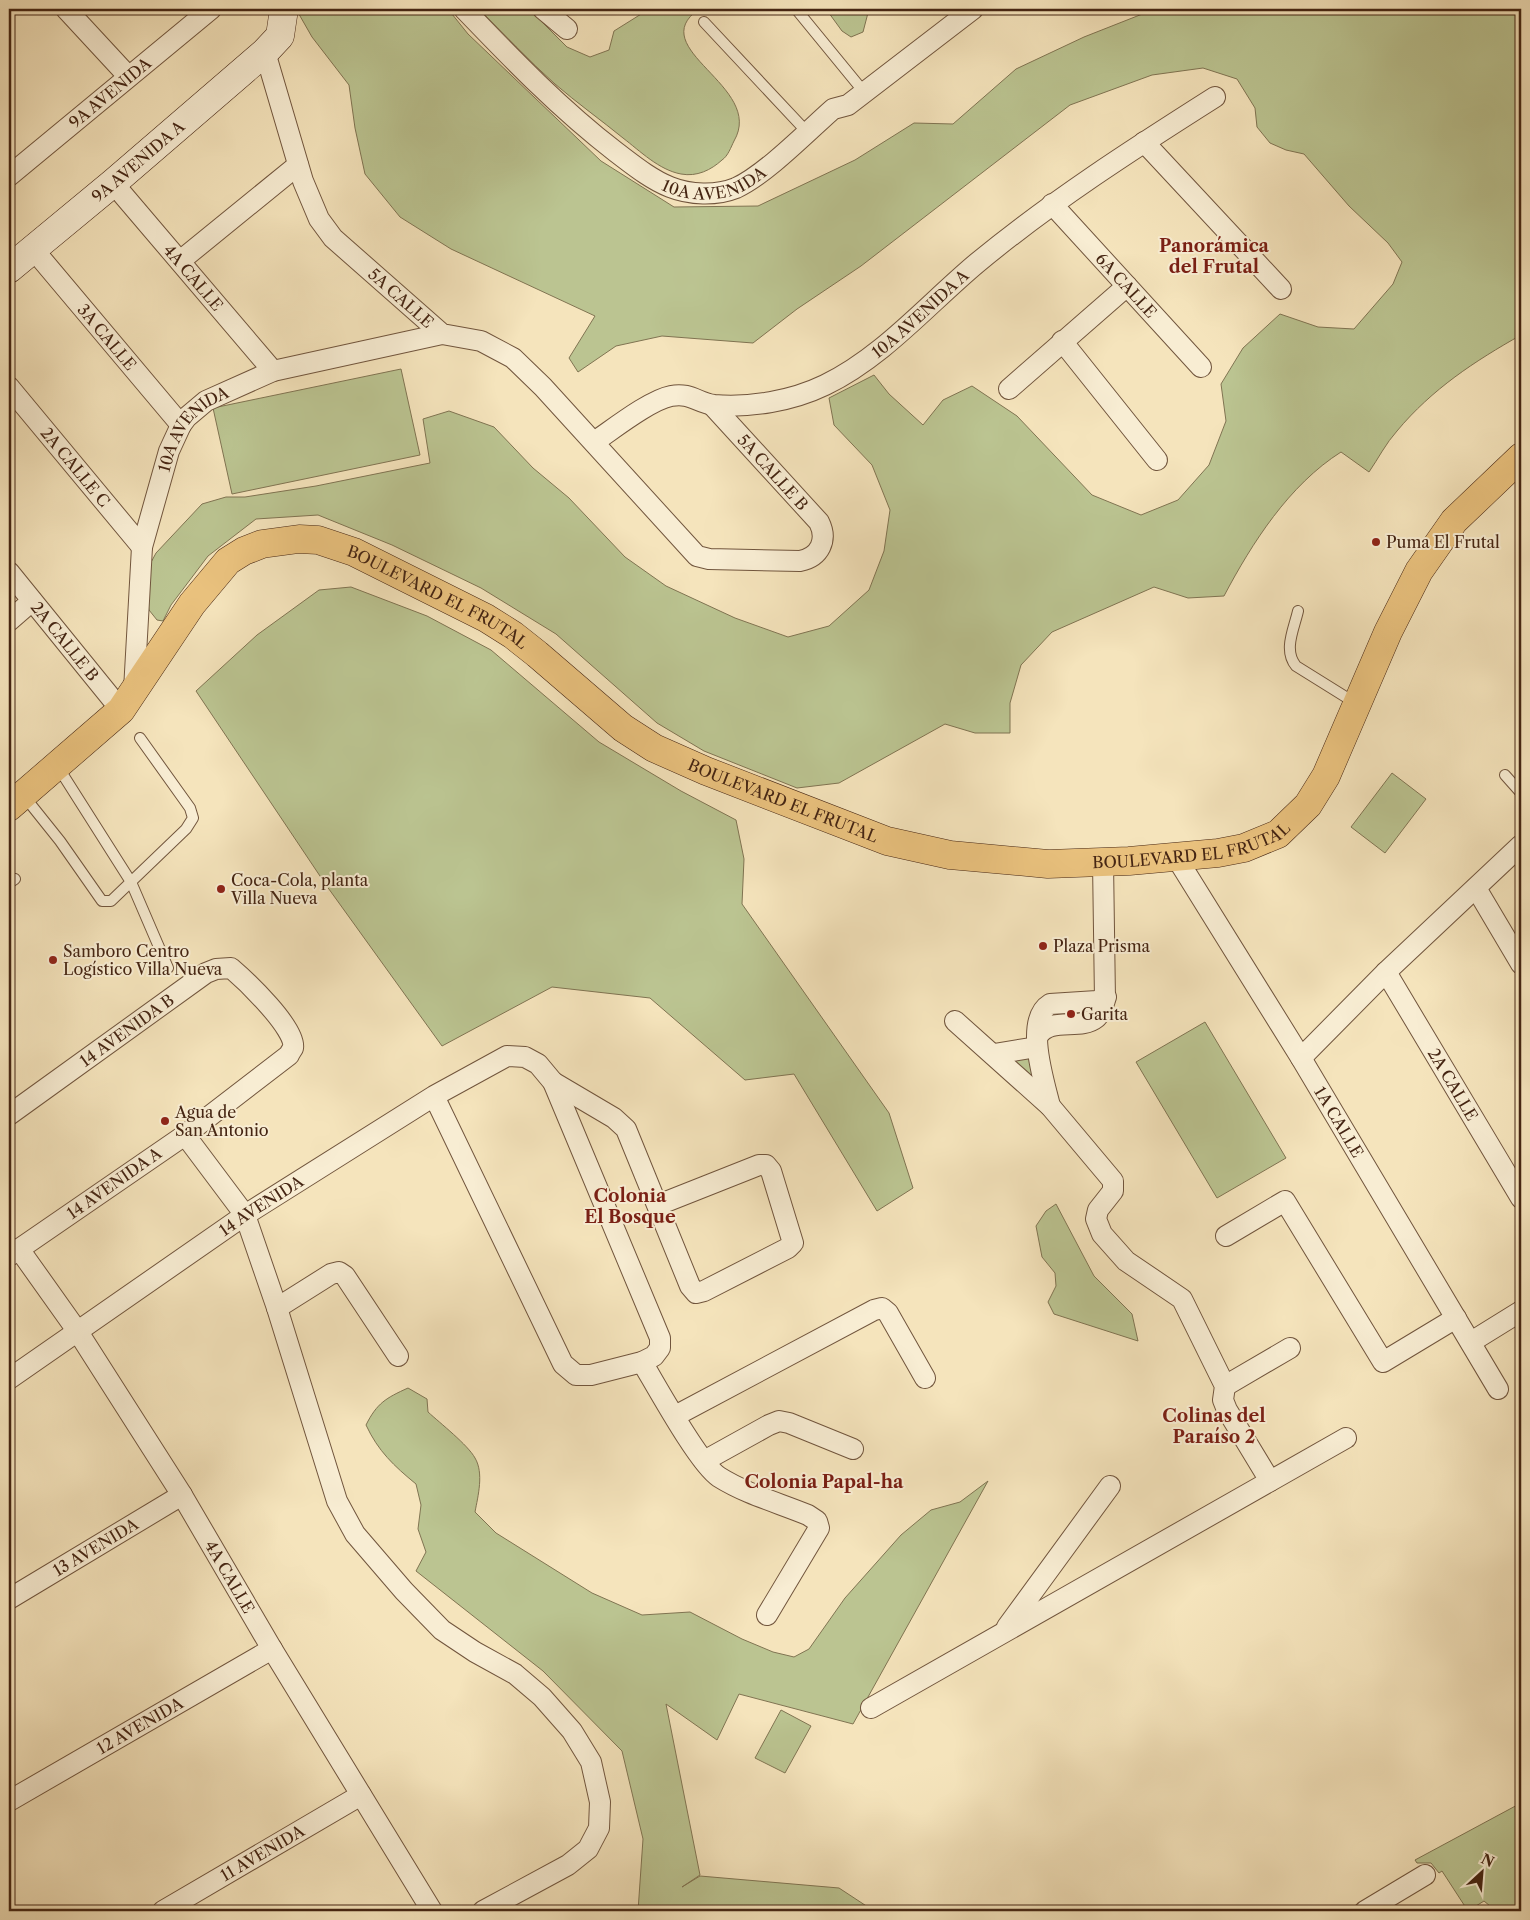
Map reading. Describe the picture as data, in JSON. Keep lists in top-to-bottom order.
{
  "streets": {
    "main road": ["BOULEVARD EL FRUTAL"],
    "street": [
      "9A AVENIDA",
      "9A AVENIDA A",
      "10A AVENIDA",
      "4A CALLE",
      "6A CALLE",
      "5A CALLE",
      "10A AVENIDA A",
      "3A CALLE",
      "2A CALLE C",
      "5A CALLE B",
      "2A CALLE B",
      "14 AVENIDA B",
      "2A CALLE",
      "1A CALLE",
      "14 AVENIDA A",
      "14 AVENIDA",
      "13 AVENIDA",
      "12 AVENIDA",
      "11 AVENIDA"
    ]
  },
  "crossings": [
    ["9A AVENIDA A", "4A CALLE"],
    ["9A AVENIDA A", "5A CALLE"],
    ["9A AVENIDA A", "3A CALLE"],
    ["10A AVENIDA", "4A CALLE"],
    ["10A AVENIDA", "5A CALLE"],
    ["10A AVENIDA", "3A CALLE"],
    ["10A AVENIDA", "2A CALLE C"],
    ["10A AVENIDA", "BOULEVARD EL FRUTAL"],
    ["10A AVENIDA", "2A CALLE B"],
    ["4A CALLE", "14 AVENIDA A"],
    ["4A CALLE", "14 AVENIDA"],
    ["4A CALLE", "13 AVENIDA"],
    ["4A CALLE", "12 AVENIDA"],
    ["4A CALLE", "11 AVENIDA"],
    ["6A CALLE", "10A AVENIDA A"],
    ["5A CALLE", "10A AVENIDA A"],
    ["5A CALLE", "5A CALLE B"],
    ["10A AVENIDA A", "5A CALLE B"],
    ["BOULEVARD EL FRUTAL", "2A CALLE B"],
    ["BOULEVARD EL FRUTAL", "1A CALLE"],
    ["14 AVENIDA B", "14 AVENIDA A"]
  ],
  "districts": [
    "Panorámica del Frutal",
    "Colonia El Bosque",
    "Colinas del Paraíso 2",
    "Colonia Papal-ha"
  ],
  "places": [
    "Puma El Frutal",
    "Coca-Cola, planta Villa Nueva",
    "Plaza Prisma",
    "Samboro Centro Logístico Villa Nueva",
    "Garita",
    "Agua de San Antonio"
  ],
  "north": "top right"
}
